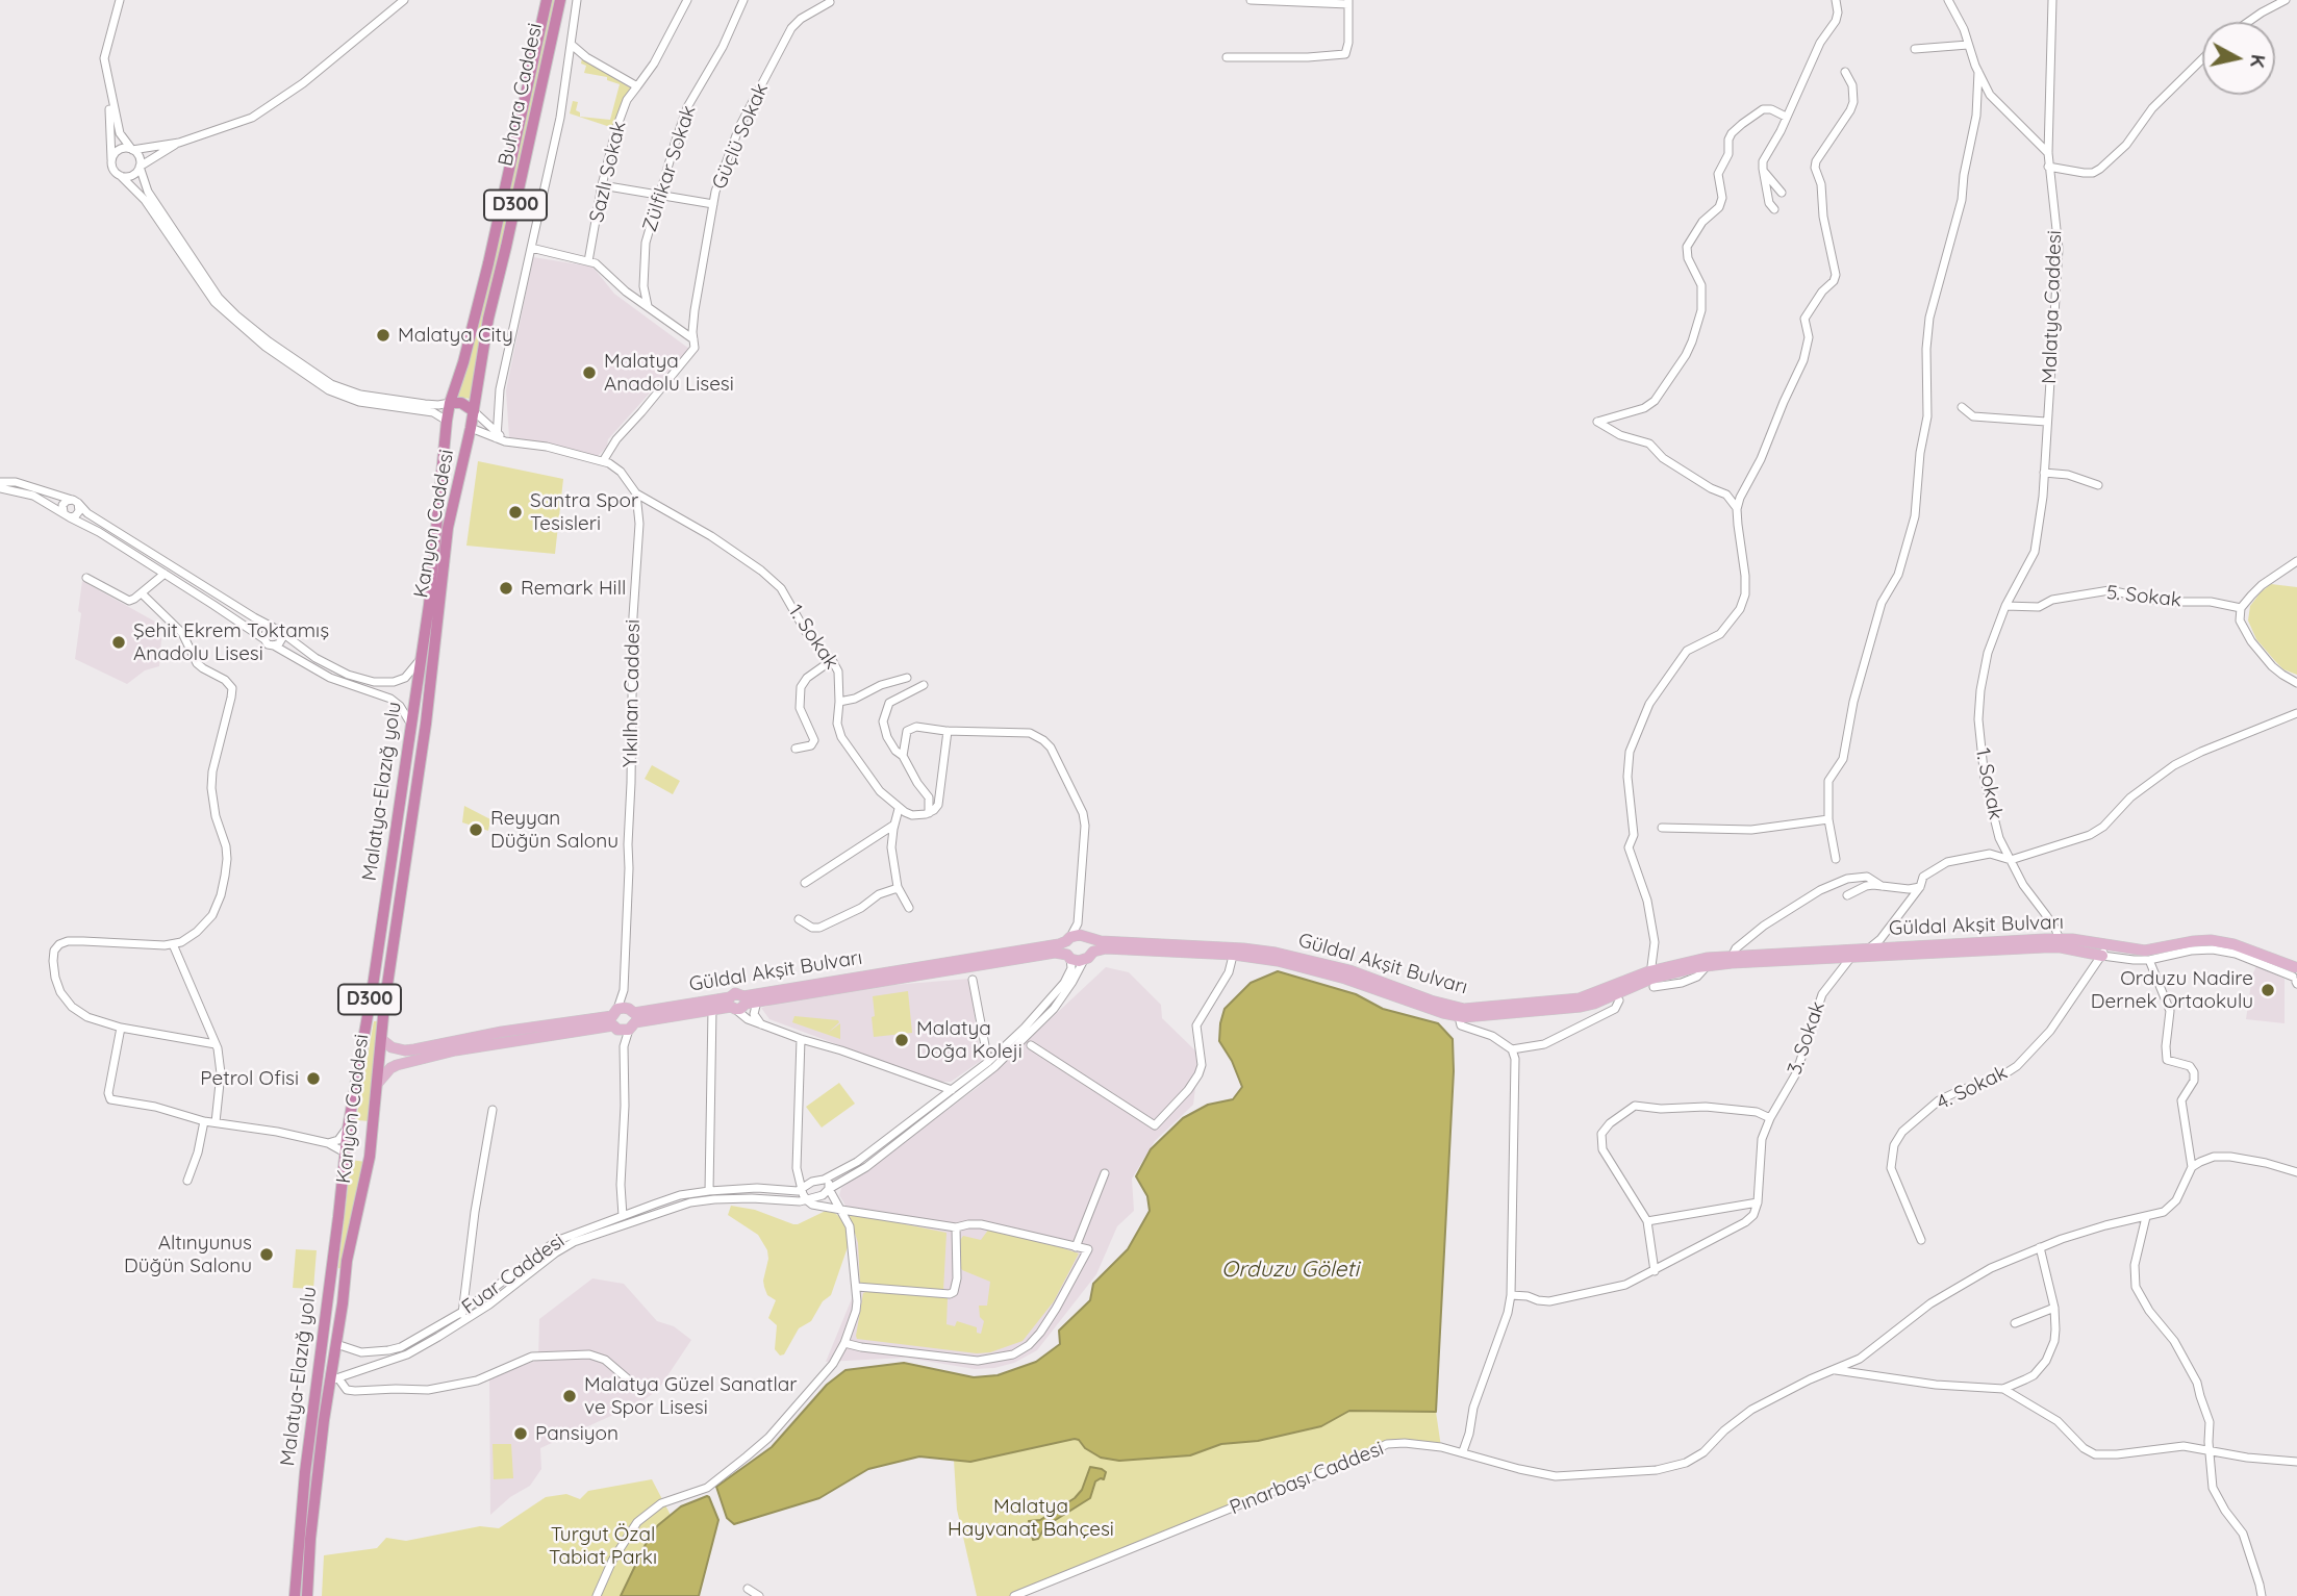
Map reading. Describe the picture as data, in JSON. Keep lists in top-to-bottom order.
{
  "streets": {
    "highway": [
      "Buhara Caddesi",
      "D300",
      "Kanyon Caddesi",
      "Malatya-Elazığ yolu"
    ],
    "main road": ["Güldal Akşit Bulvarı"],
    "street": [
      "Güçlü Sokak",
      "Zülfikar Sokak",
      "Sazlı Sokak",
      "Malatya Caddesi",
      "5. Sokak",
      "1. Sokak",
      "Yıkılhan Caddesi",
      "3. Sokak",
      "4. Sokak",
      "Fuar Caddesi",
      "Pınarbaşı Caddesi"
    ]
  },
  "crossings": [
    ["Buhara Caddesi", "Kanyon Caddesi"],
    ["Malatya Caddesi", "5. Sokak"],
    ["Malatya Caddesi", "1. Sokak"],
    ["Kanyon Caddesi", "Güldal Akşit Bulvarı"],
    ["Kanyon Caddesi", "Fuar Caddesi"],
    ["5. Sokak", "1. Sokak"],
    ["1. Sokak", "Yıkılhan Caddesi"],
    ["1. Sokak", "Güldal Akşit Bulvarı"],
    ["Yıkılhan Caddesi", "Güldal Akşit Bulvarı"],
    ["Yıkılhan Caddesi", "Fuar Caddesi"],
    ["Güldal Akşit Bulvarı", "3. Sokak"],
    ["Güldal Akşit Bulvarı", "4. Sokak"]
  ],
  "water": ["Orduzu Göleti"],
  "parks": ["Malatya Hayvanat Bahçesi", "Turgut Özal Tabiat Parkı"],
  "places": [
    "Malatya City",
    "Malatya Anadolu Lisesi",
    "Santra Spor Tesisleri",
    "Remark Hill",
    "Şehit Ekrem Toktamış Anadolu Lisesi",
    "Reyyan Düğün Salonu",
    "Orduzu Nadire Dernek Ortaokulu",
    "Malatya Doğa Koleji",
    "Petrol Ofisi",
    "Altınyunus Düğün Salonu",
    "Malatya Güzel Sanatlar ve Spor Lisesi",
    "Pansiyon"
  ],
  "north": "right"
}
